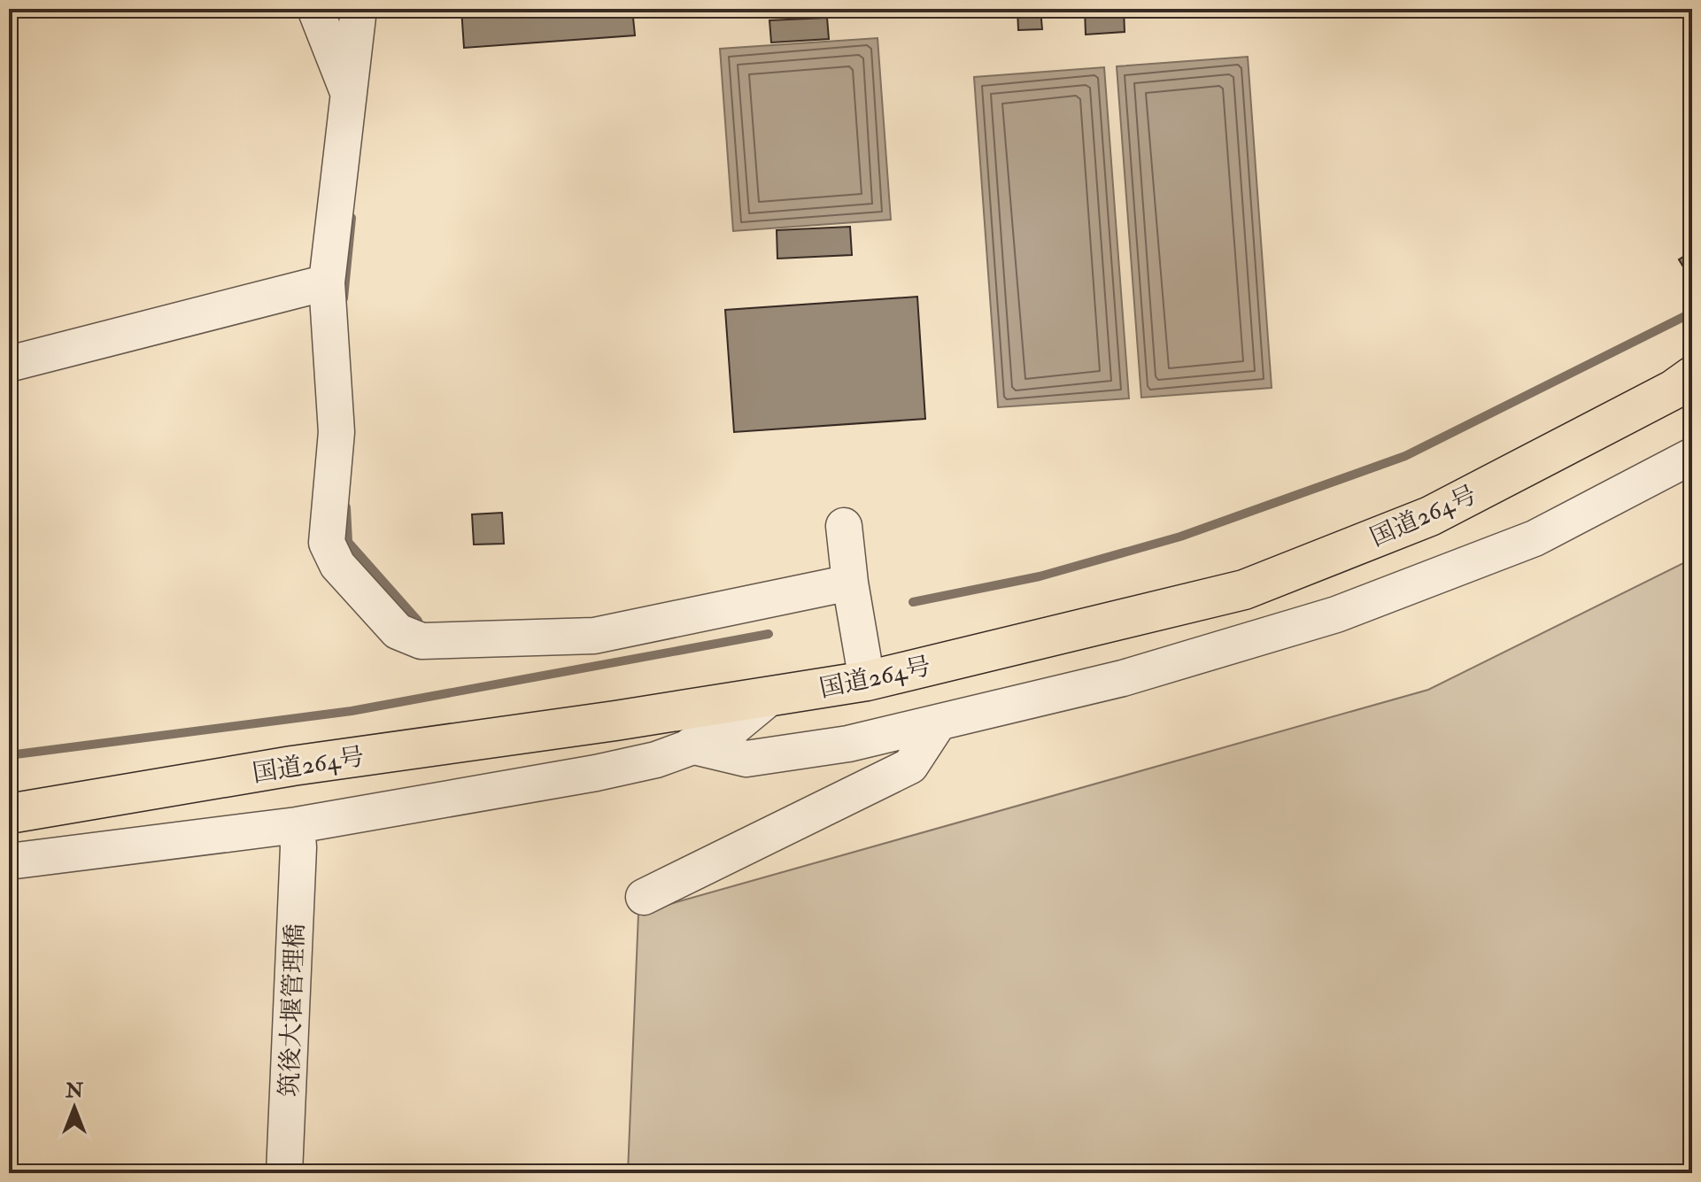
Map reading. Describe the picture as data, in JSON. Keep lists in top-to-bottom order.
{
  "streets": {
    "highway": ["国道264号"],
    "street": ["筑後大堰管理橋"]
  },
  "north": "top"
}
